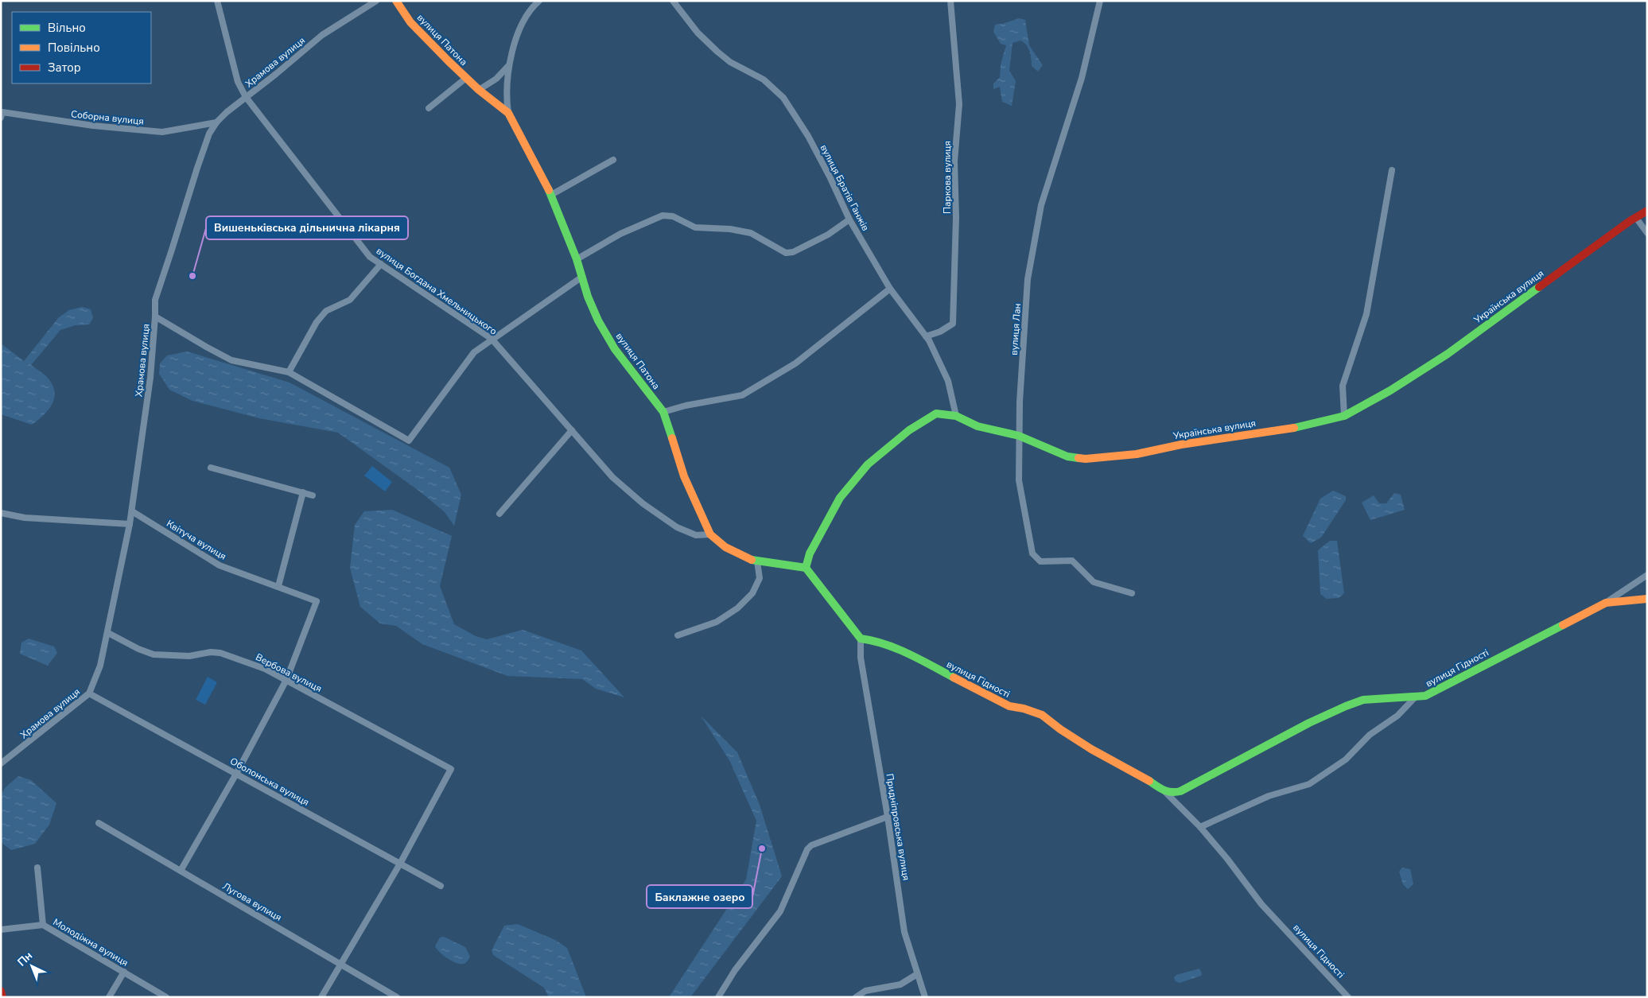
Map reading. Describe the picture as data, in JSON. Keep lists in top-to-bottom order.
{
  "streets": {
    "street": [
      "вулиця Патона",
      "Храмова вулиця",
      "Соборна вулиця",
      "Паркова вулиця",
      "вулиця Братів Ганжів",
      "вулиця Богдана Хмельницького",
      "Українська вулиця",
      "вулиця Лан",
      "Квітуча вулиця",
      "вулиця Гідності",
      "Вербова вулиця",
      "Оболонська вулиця",
      "Придніпровська вулиця",
      "Лугова вулиця",
      "Молодіжна вулиця"
    ]
  },
  "crossings": [
    ["вулиця Патона", "вулиця Богдана Хмельницького"],
    ["Храмова вулиця", "Соборна вулиця"],
    ["Храмова вулиця", "вулиця Богдана Хмельницького"],
    ["Храмова вулиця", "Квітуча вулиця"],
    ["Храмова вулиця", "Вербова вулиця"],
    ["Храмова вулиця", "Оболонська вулиця"],
    ["Паркова вулиця", "вулиця Братів Ганжів"],
    ["вулиця Братів Ганжів", "Українська вулиця"],
    ["Українська вулиця", "вулиця Лан"],
    ["Квітуча вулиця", "Вербова вулиця"],
    ["вулиця Гідності", "Придніпровська вулиця"],
    ["Вербова вулиця", "Оболонська вулиця"]
  ],
  "places": ["Вишеньківська дільнична лікарня", "Баклажне озеро"],
  "legend": ["Вільно", "Повільно", "Затор"],
  "north": "top left"
}
